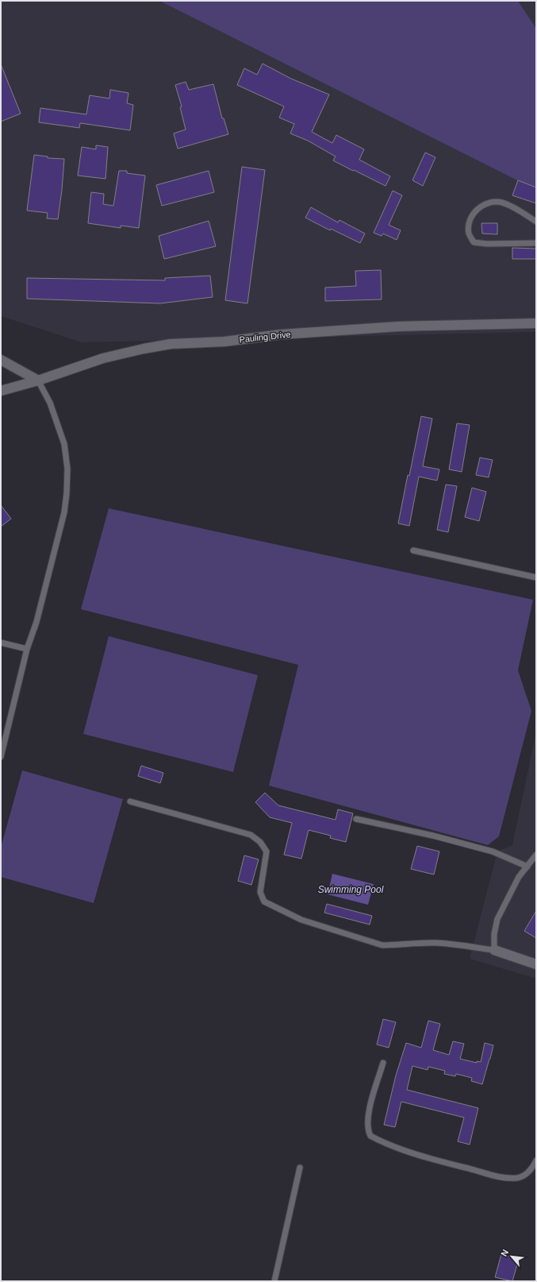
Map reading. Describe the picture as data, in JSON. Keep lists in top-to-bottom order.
{
  "streets": {
    "street": ["Pauling Drive"]
  },
  "water": ["Swimming Pool"],
  "north": "top left"
}
